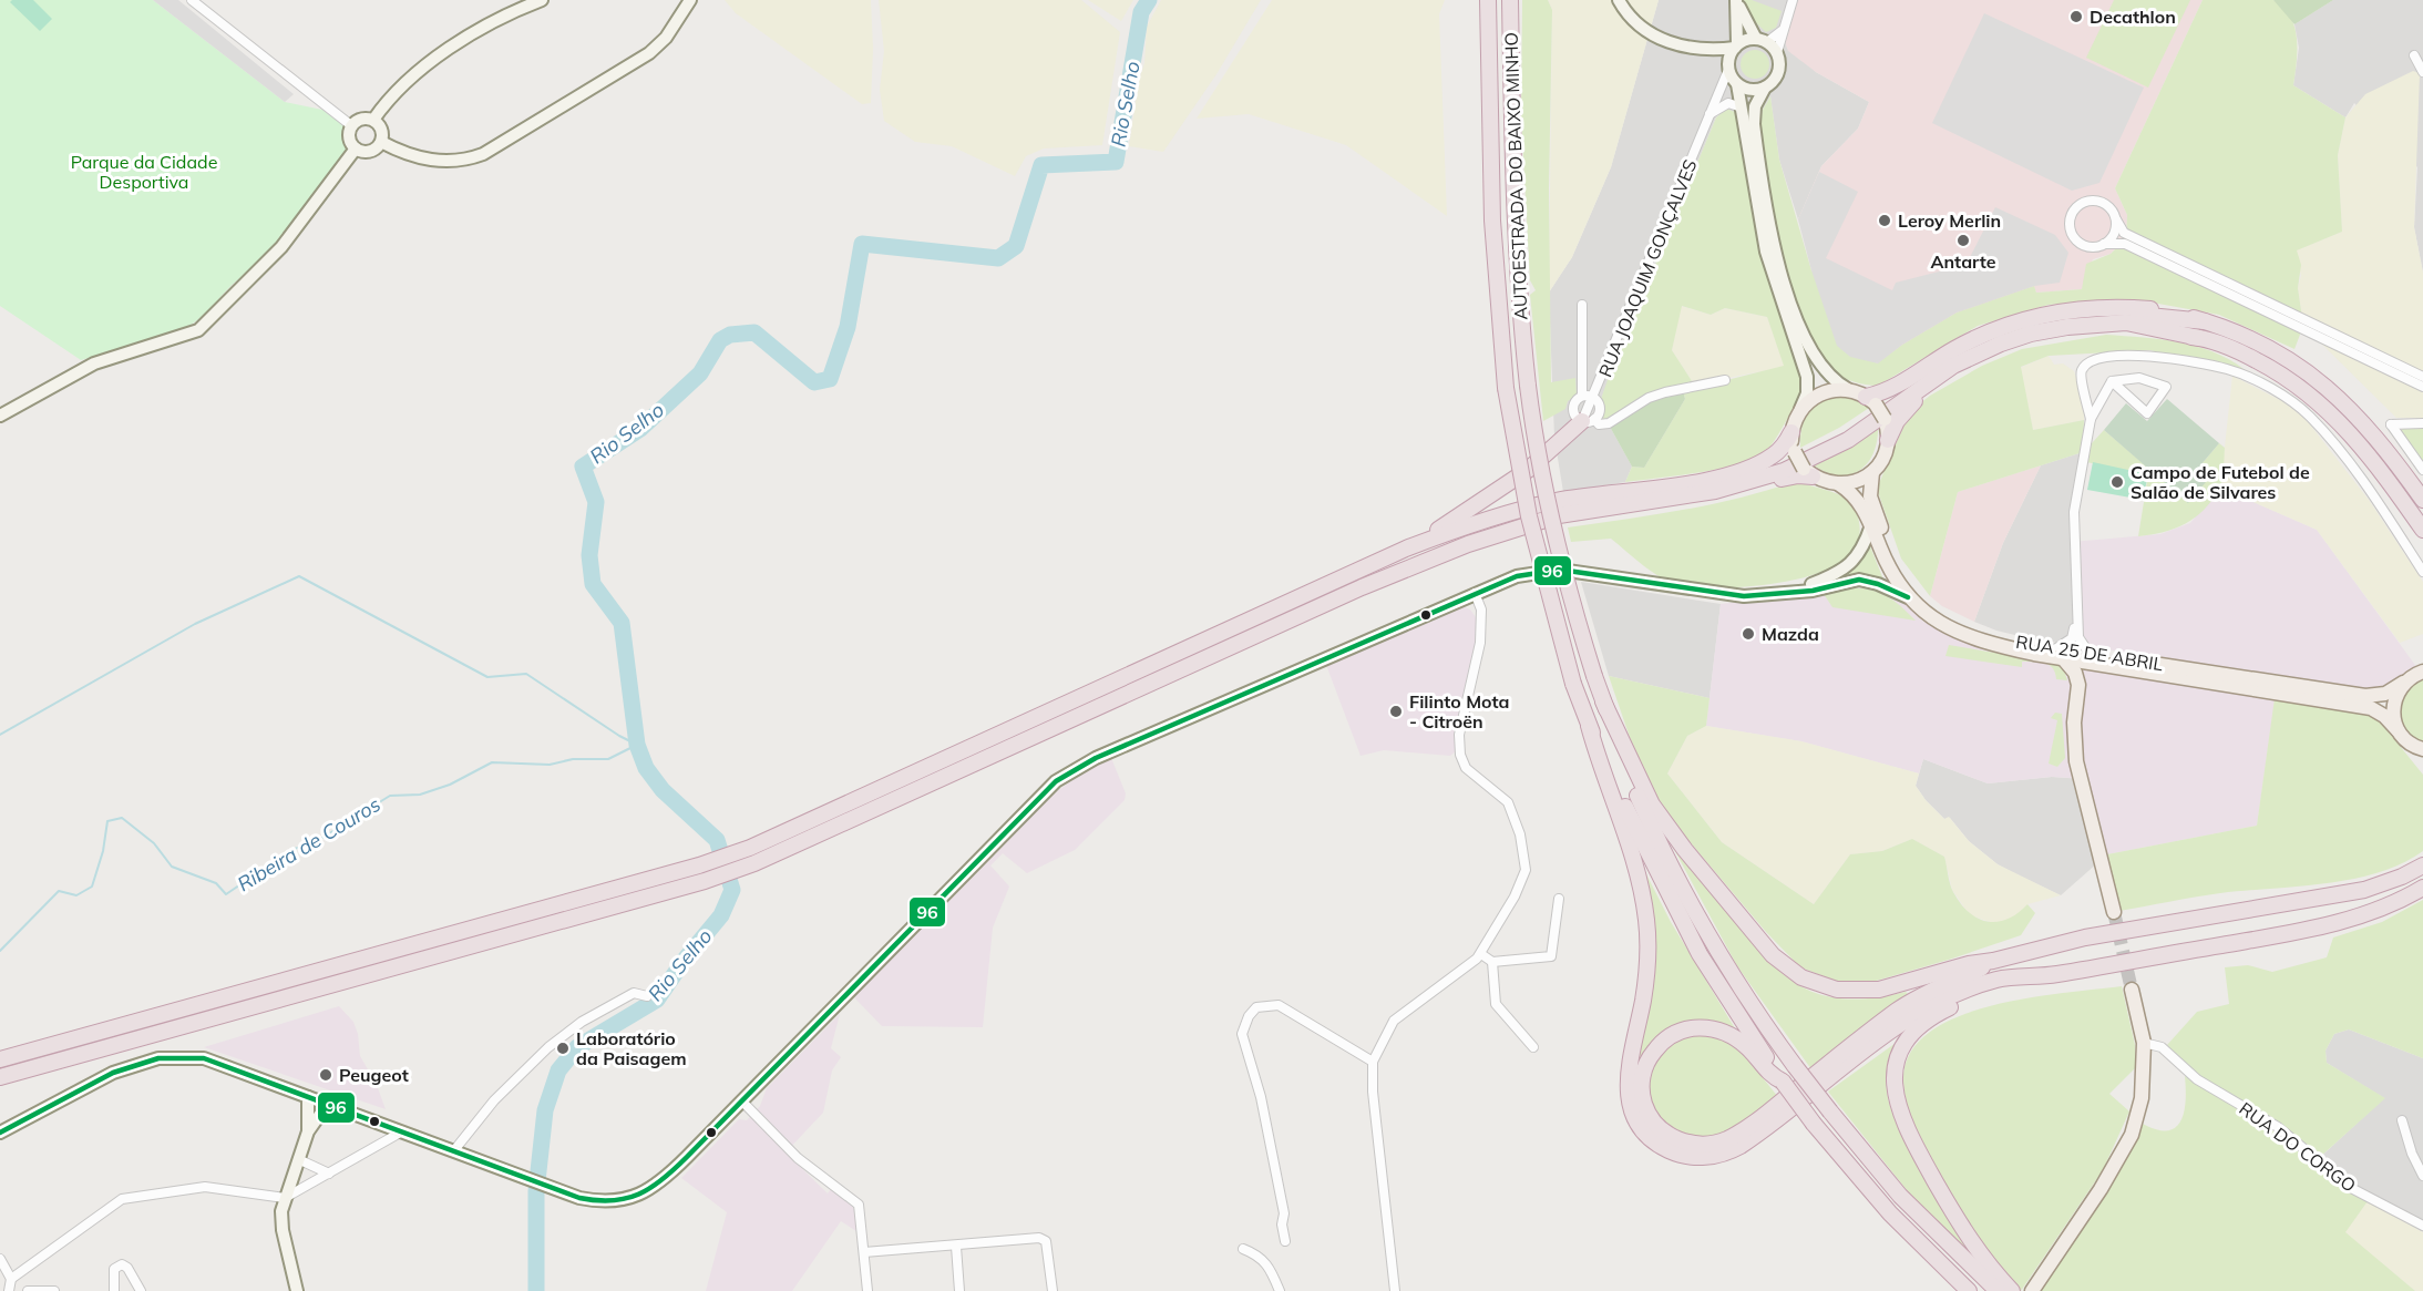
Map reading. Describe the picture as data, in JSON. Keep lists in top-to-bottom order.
{
  "streets": {
    "highway": ["AUTOESTRADA DO BAIXO MINHO"],
    "main road": ["RUA 25 DE ABRIL"],
    "street": ["RUA JOAQUIM GONÇALVES", "RUA DO CORGO"]
  },
  "water": ["Rio Selho", "Ribeira de Couros"],
  "parks": ["Parque da Cidade Desportiva"],
  "places": [
    "Decathlon",
    "Leroy Merlin",
    "Antarte",
    "Campo de Futebol de Salão de Silvares",
    "Mazda",
    "Filinto Mota - Citroën",
    "Laboratório da Paisagem",
    "Peugeot"
  ],
  "lines": ["transit line 96"]
}
